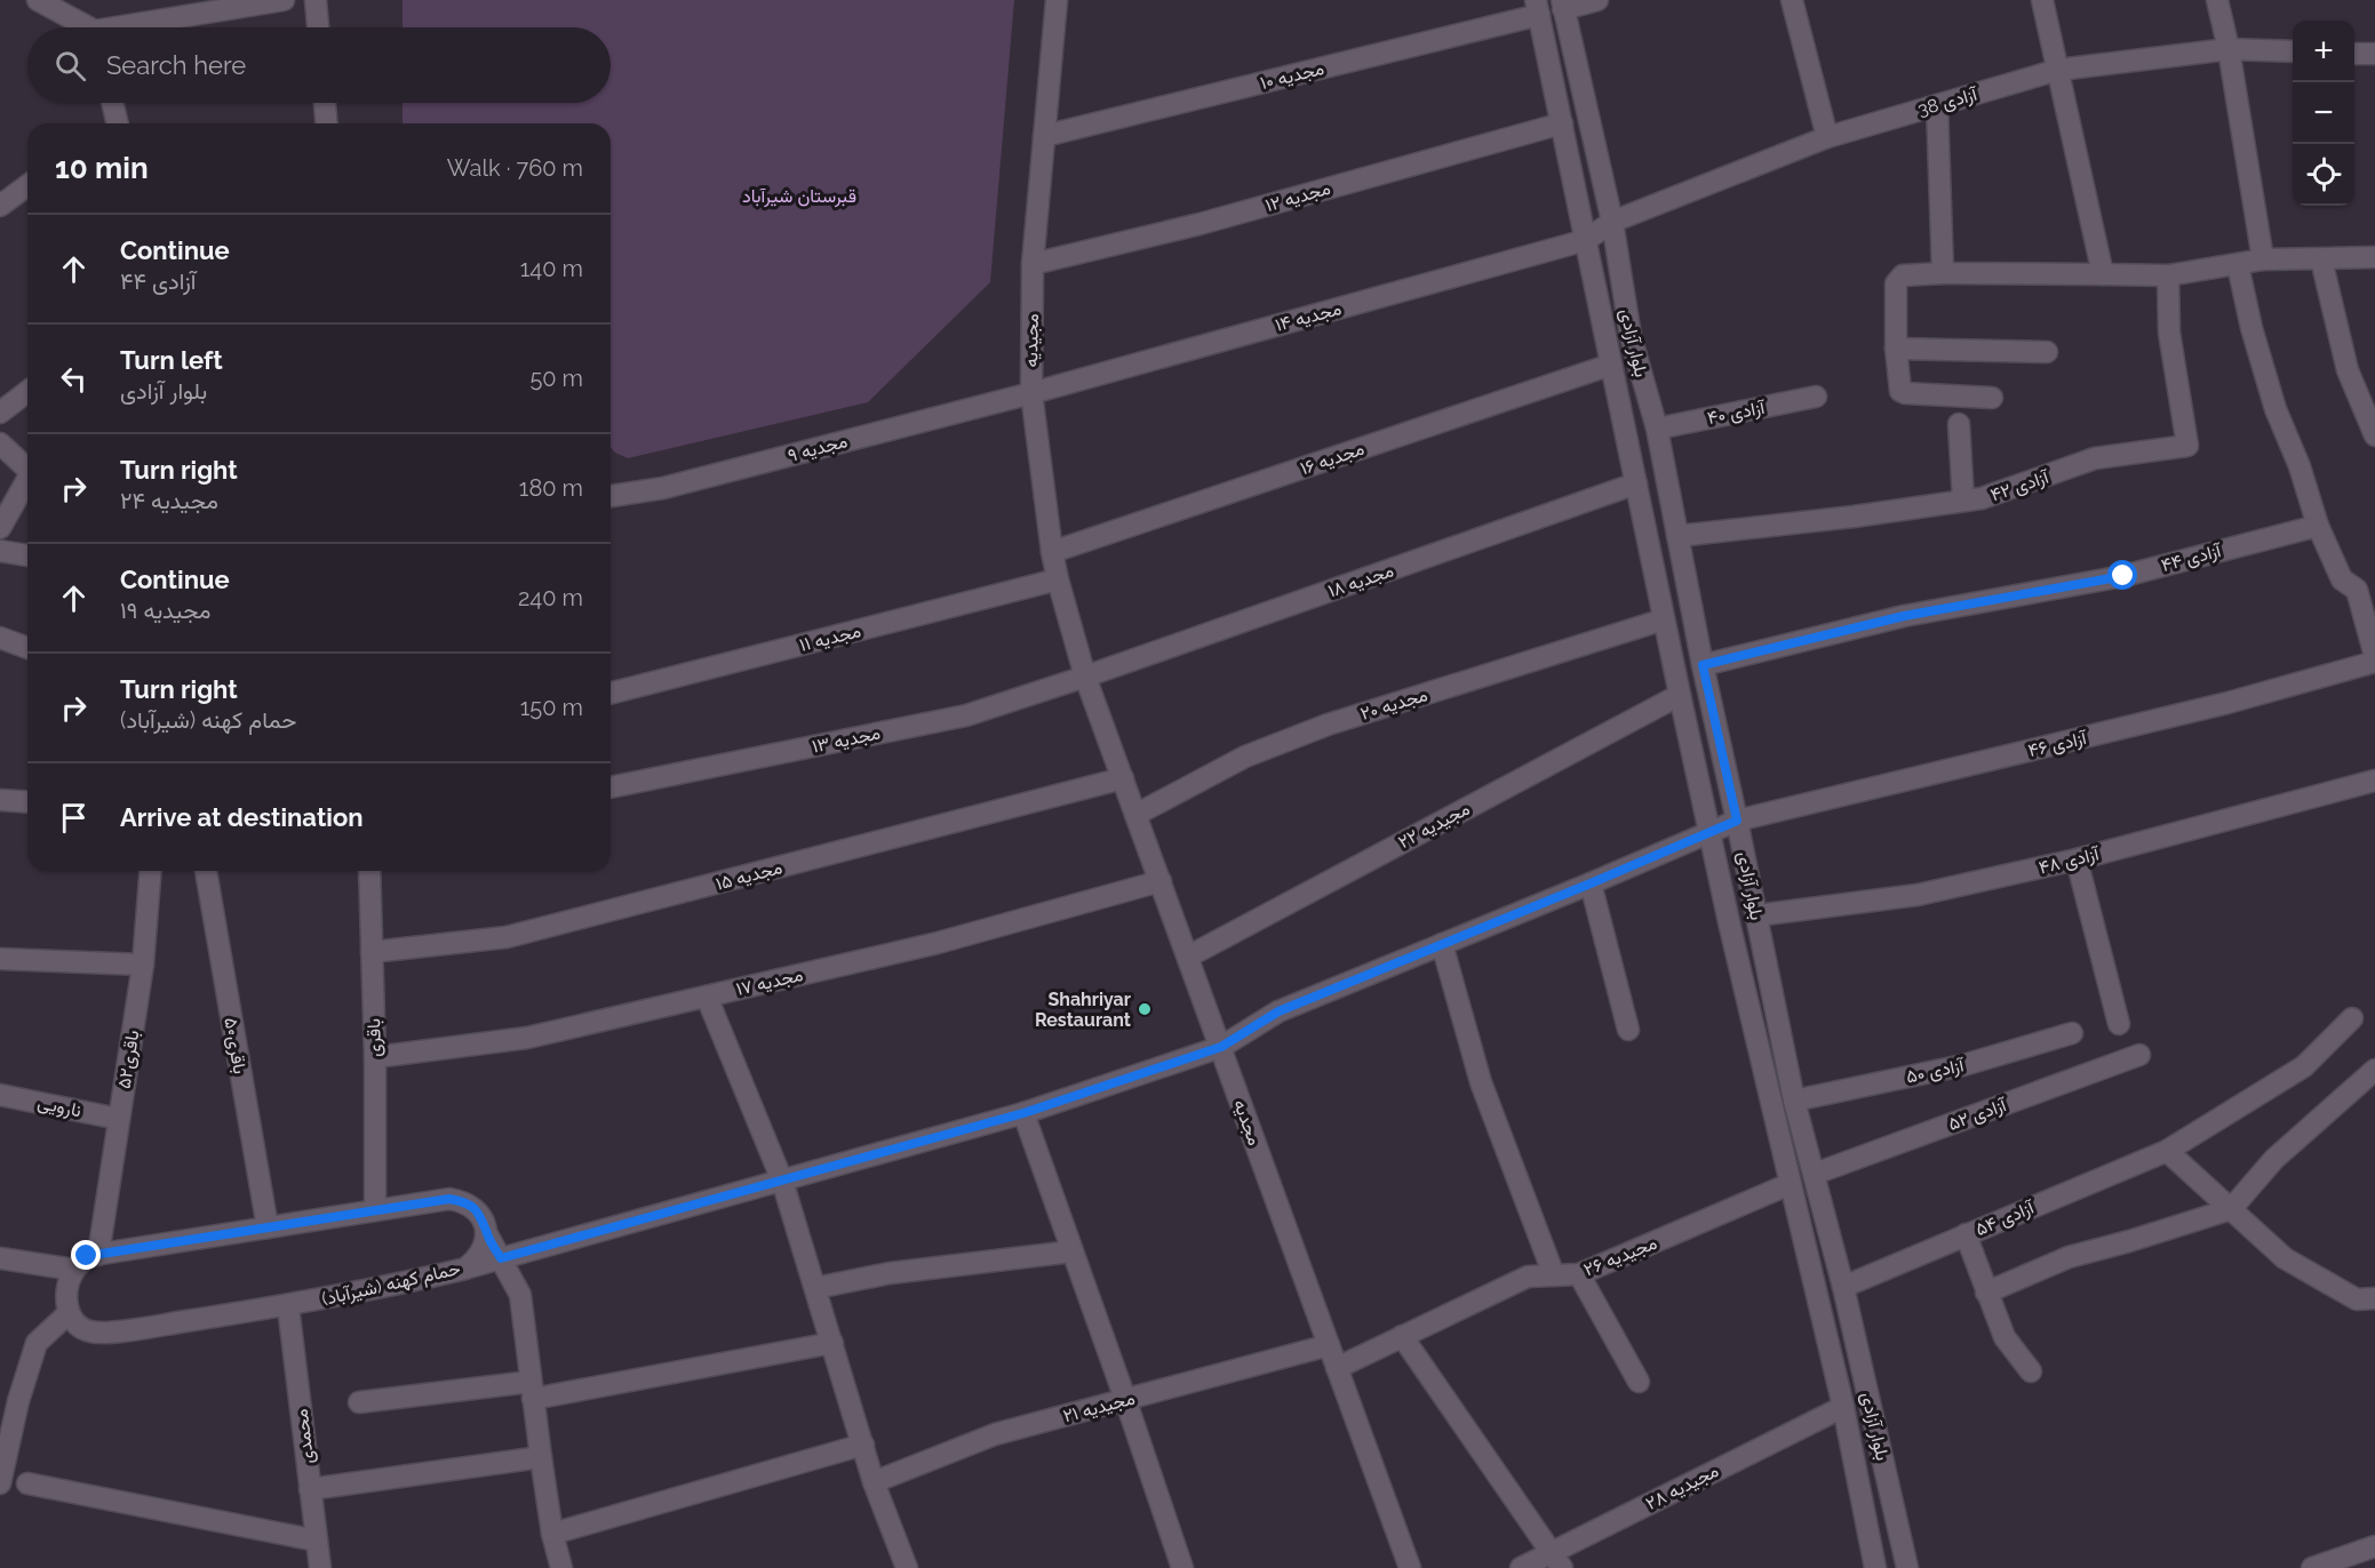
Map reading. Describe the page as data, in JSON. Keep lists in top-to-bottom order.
{
  "streets": {
    "street": [
      "مجدیه ۱۰",
      "آزادی 38",
      "مجدیه ۱۲",
      "مجدیه ۱۴",
      "مجیدیه",
      "بلوار آزادی",
      "آزادی ۴۰",
      "مجدیه ۹",
      "مجدیه ۱۶",
      "آزادی ۴۲",
      "آزادی ۴۴",
      "مجدیه ۱۸",
      "مجدیه ۱۱",
      "مجدیه ۲۰",
      "مجدیه ۱۳",
      "آزادی ۴۶",
      "مجیدیه ۲۲",
      "آزادی ۴۸",
      "مجدیه ۱۵",
      "مجدیه ۱۷",
      "باقری",
      "باقری۵۰",
      "باقری۵۲",
      "آزادی ۵۰",
      "نارویی",
      "آزادی ۵۲",
      "مجدیه",
      "آزادی ۵۴",
      "مجیدیه ۲۶",
      "حمام کهنه (شیرآباد)",
      "مجیدیه ۲۱",
      "محمدی",
      "مجیدیه ۲۸"
    ]
  },
  "crossings": [
    ["مجدیه ۱۰", "مجیدیه"],
    ["مجدیه ۱۰", "بلوار آزادی"],
    ["آزادی 38", "مجدیه ۱۴"],
    ["آزادی 38", "بلوار آزادی"],
    ["مجدیه ۱۲", "مجیدیه"],
    ["مجدیه ۱۲", "بلوار آزادی"],
    ["مجدیه ۱۴", "مجیدیه"],
    ["مجدیه ۱۴", "بلوار آزادی"],
    ["مجدیه ۱۴", "مجدیه ۹"],
    ["مجیدیه", "مجدیه ۹"],
    ["مجیدیه", "مجدیه ۱۶"],
    ["مجیدیه", "مجدیه ۱۸"],
    ["مجیدیه", "مجدیه ۱۱"],
    ["مجیدیه", "مجدیه ۱۳"],
    ["مجیدیه", "مجدیه"],
    ["بلوار آزادی", "آزادی ۴۰"],
    ["بلوار آزادی", "مجدیه ۱۶"],
    ["بلوار آزادی", "آزادی ۴۲"],
    ["بلوار آزادی", "آزادی ۴۴"],
    ["بلوار آزادی", "مجدیه ۱۸"],
    ["بلوار آزادی", "مجدیه ۲۰"],
    ["بلوار آزادی", "آزادی ۴۶"],
    ["بلوار آزادی", "مجیدیه ۲۲"],
    ["بلوار آزادی", "آزادی ۴۸"],
    ["بلوار آزادی", "آزادی ۵۰"],
    ["بلوار آزادی", "آزادی ۵۲"],
    ["بلوار آزادی", "آزادی ۵۴"],
    ["بلوار آزادی", "مجیدیه ۲۶"],
    ["بلوار آزادی", "مجیدیه ۲۸"],
    ["مجدیه ۱۸", "مجدیه ۱۳"],
    ["مجدیه ۱۸", "مجدیه"],
    ["مجدیه ۲۰", "مجدیه"],
    ["مجدیه ۱۳", "مجدیه"],
    ["آزادی ۴۶", "مجدیه"],
    ["آزادی ۴۶", "حمام کهنه (شیرآباد)"],
    ["مجیدیه ۲۲", "مجدیه"],
    ["مجدیه ۱۵", "باقری"],
    ["مجدیه ۱۵", "مجدیه"],
    ["مجدیه ۱۷", "باقری"],
    ["مجدیه ۱۷", "مجدیه"],
    ["باقری۵۲", "نارویی"],
    ["آزادی ۵۲", "مجیدیه ۲۶"],
    ["مجدیه", "مجیدیه ۲۶"],
    ["مجدیه", "مجیدیه ۲۱"],
    ["حمام کهنه (شیرآباد)", "محمدی"]
  ],
  "parks": ["قبرستان شیرآباد"],
  "places": ["Shahriyar Restaurant"],
  "page": {
    "map_buttons": ["+", "−"],
    "search": "Search here",
    "heading": ["10 min", "Walk · 760 m"],
    "list": [
      ["Continue", "آزادی ۴۴", "140 m"],
      ["Turn left", "بلوار آزادی", "50 m"],
      ["Turn right", "مجیدیه ۲۴", "180 m"],
      ["Continue", "مجیدیه ۱۹", "240 m"],
      ["Turn right", "حمام کهنه (شیرآباد)", "150 m"],
      "Arrive at destination"
    ]
  }
}
